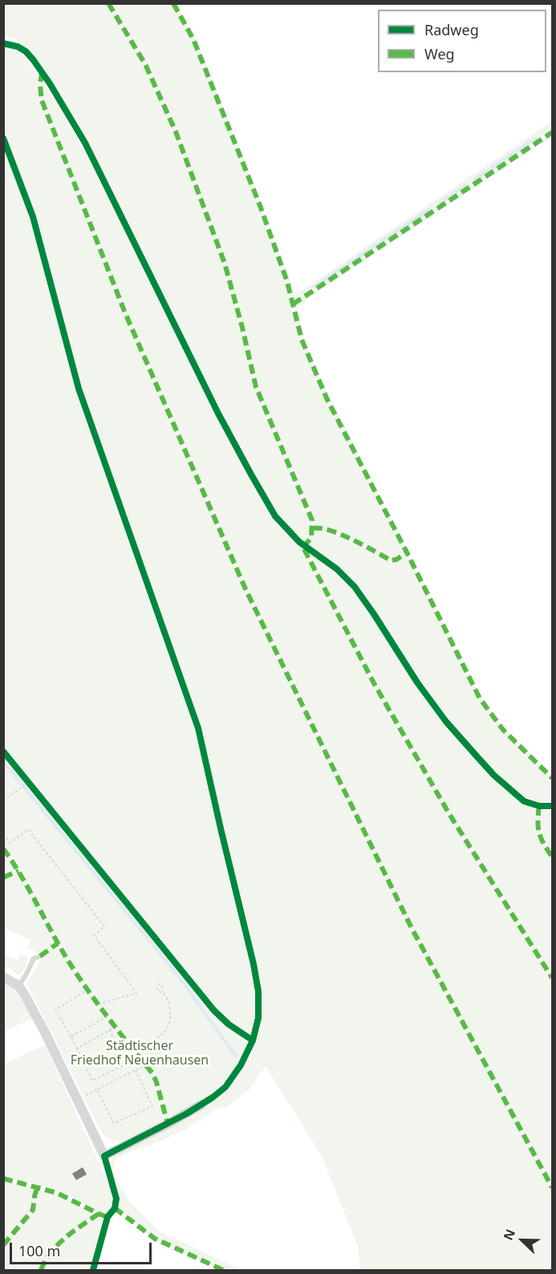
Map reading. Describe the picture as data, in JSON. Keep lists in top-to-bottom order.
{
  "parks": ["Städtischer Friedhof Neuenhausen"],
  "legend": ["Radweg", "Weg"],
  "scale_bar": "100 m",
  "north": "top left"
}
